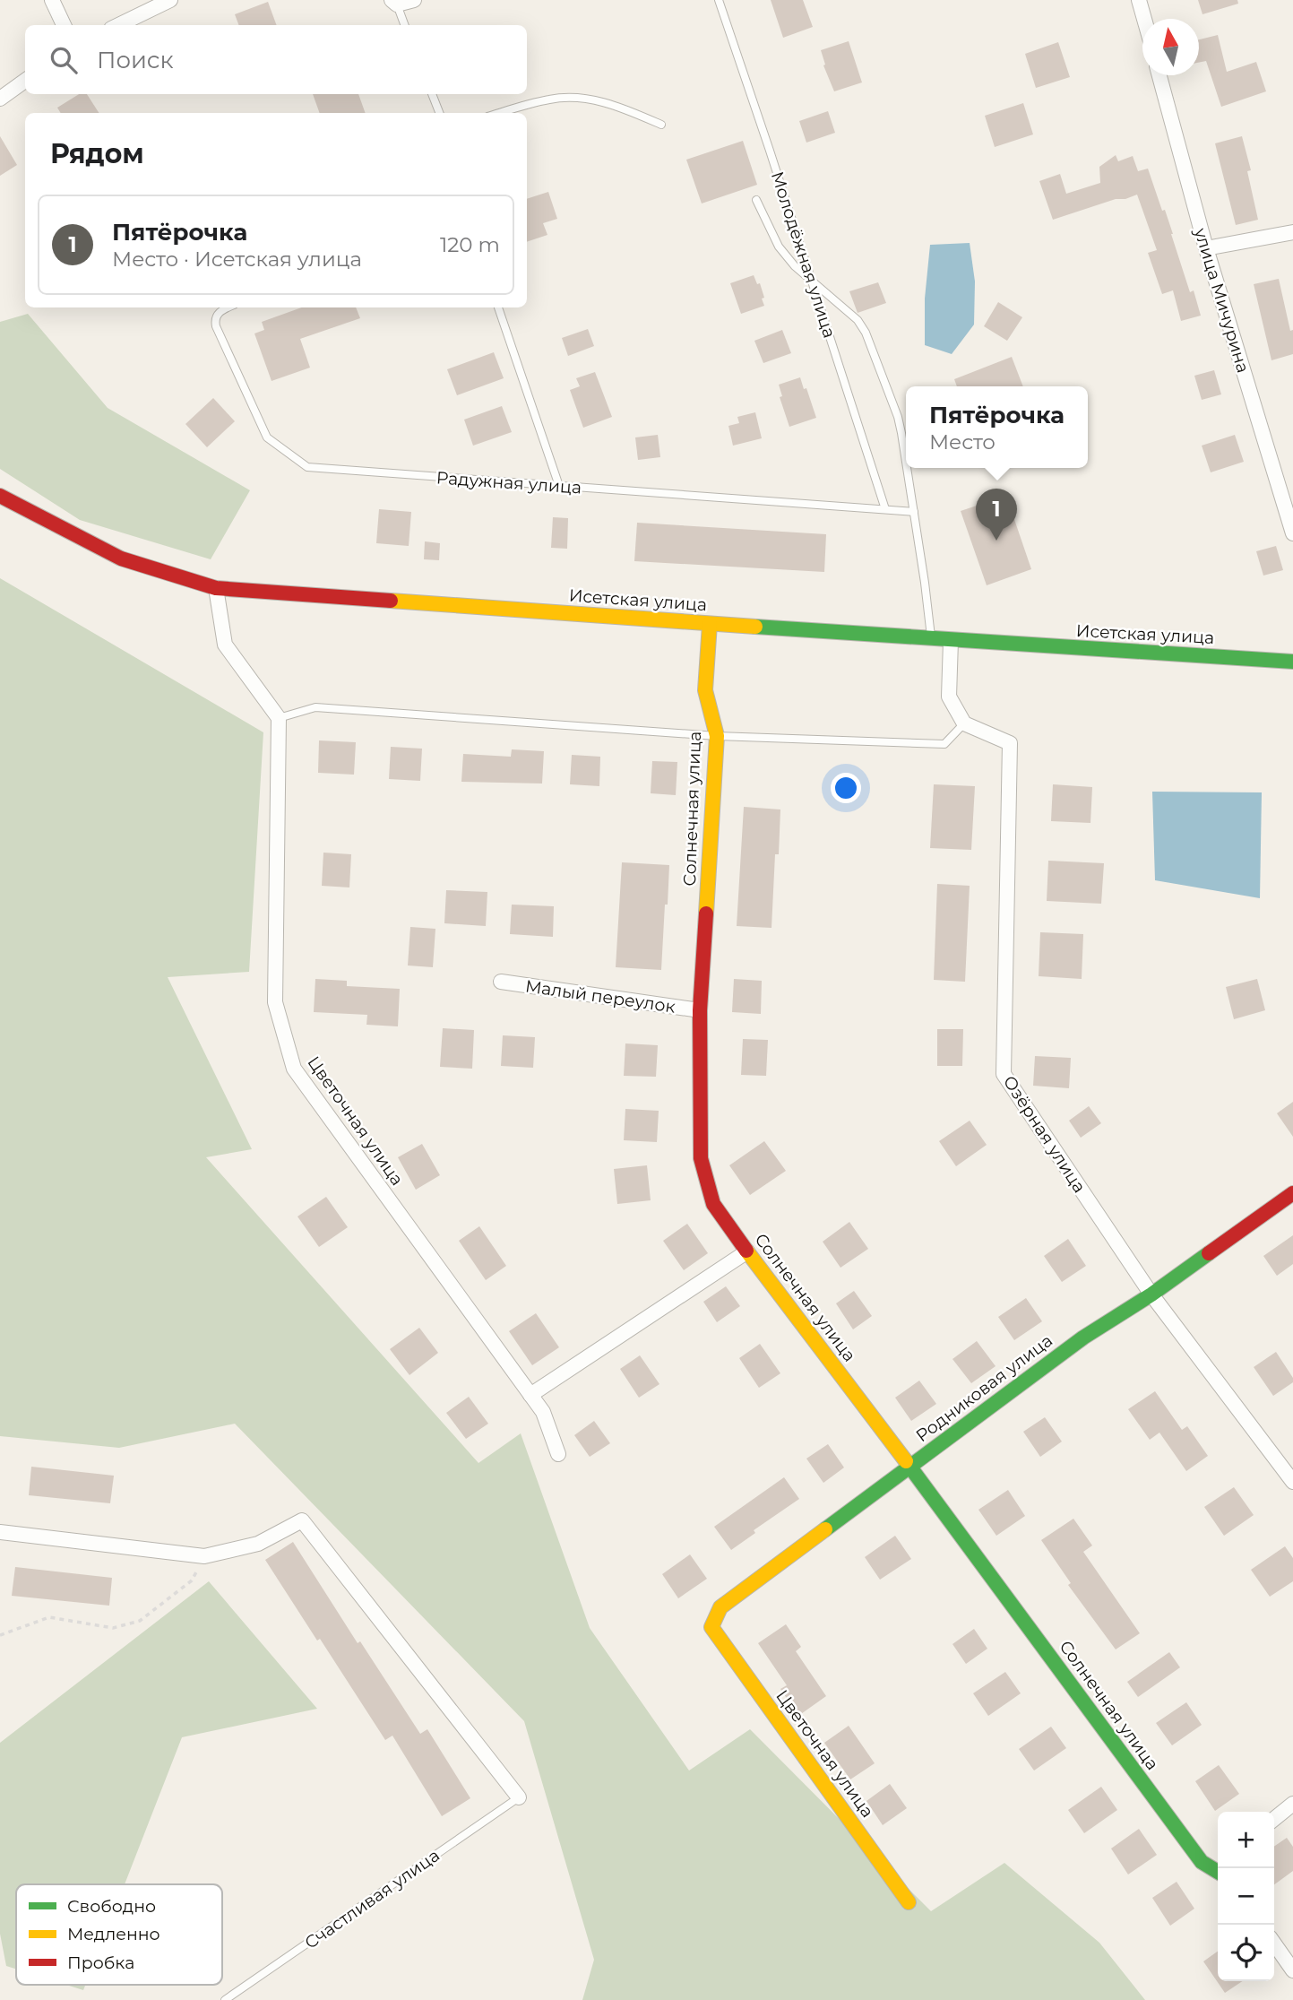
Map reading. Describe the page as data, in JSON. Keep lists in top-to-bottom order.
{
  "streets": {
    "street": [
      "улица Мичурина",
      "Исетская улица",
      "Солнечная улица",
      "Малый переулок",
      "Цветочная улица",
      "Озёрная улица",
      "Родниковая улица"
    ],
    "lane": ["Молодёжная улица", "Радужная улица", "Счастливая улица"]
  },
  "crossings": [
    ["Молодёжная улица", "Радужная улица"],
    ["Исетская улица", "Солнечная улица"],
    ["Солнечная улица", "Малый переулок"],
    ["Солнечная улица", "Родниковая улица"],
    ["Цветочная улица", "Родниковая улица"],
    ["Озёрная улица", "Родниковая улица"]
  ],
  "legend": ["Свободно", "Медленно", "Пробка"],
  "north": "top",
  "page": {
    "search": "Поиск",
    "heading": "Рядом",
    "list": [
      {
        "mark": "1",
        "name": "Пятёрочка",
        "note": "Место · Исетская улица",
        "value": "120 m"
      }
    ],
    "popup": ["Пятёрочка", "Место"],
    "pins": "1",
    "map_buttons": ["+", "−"]
  }
}
